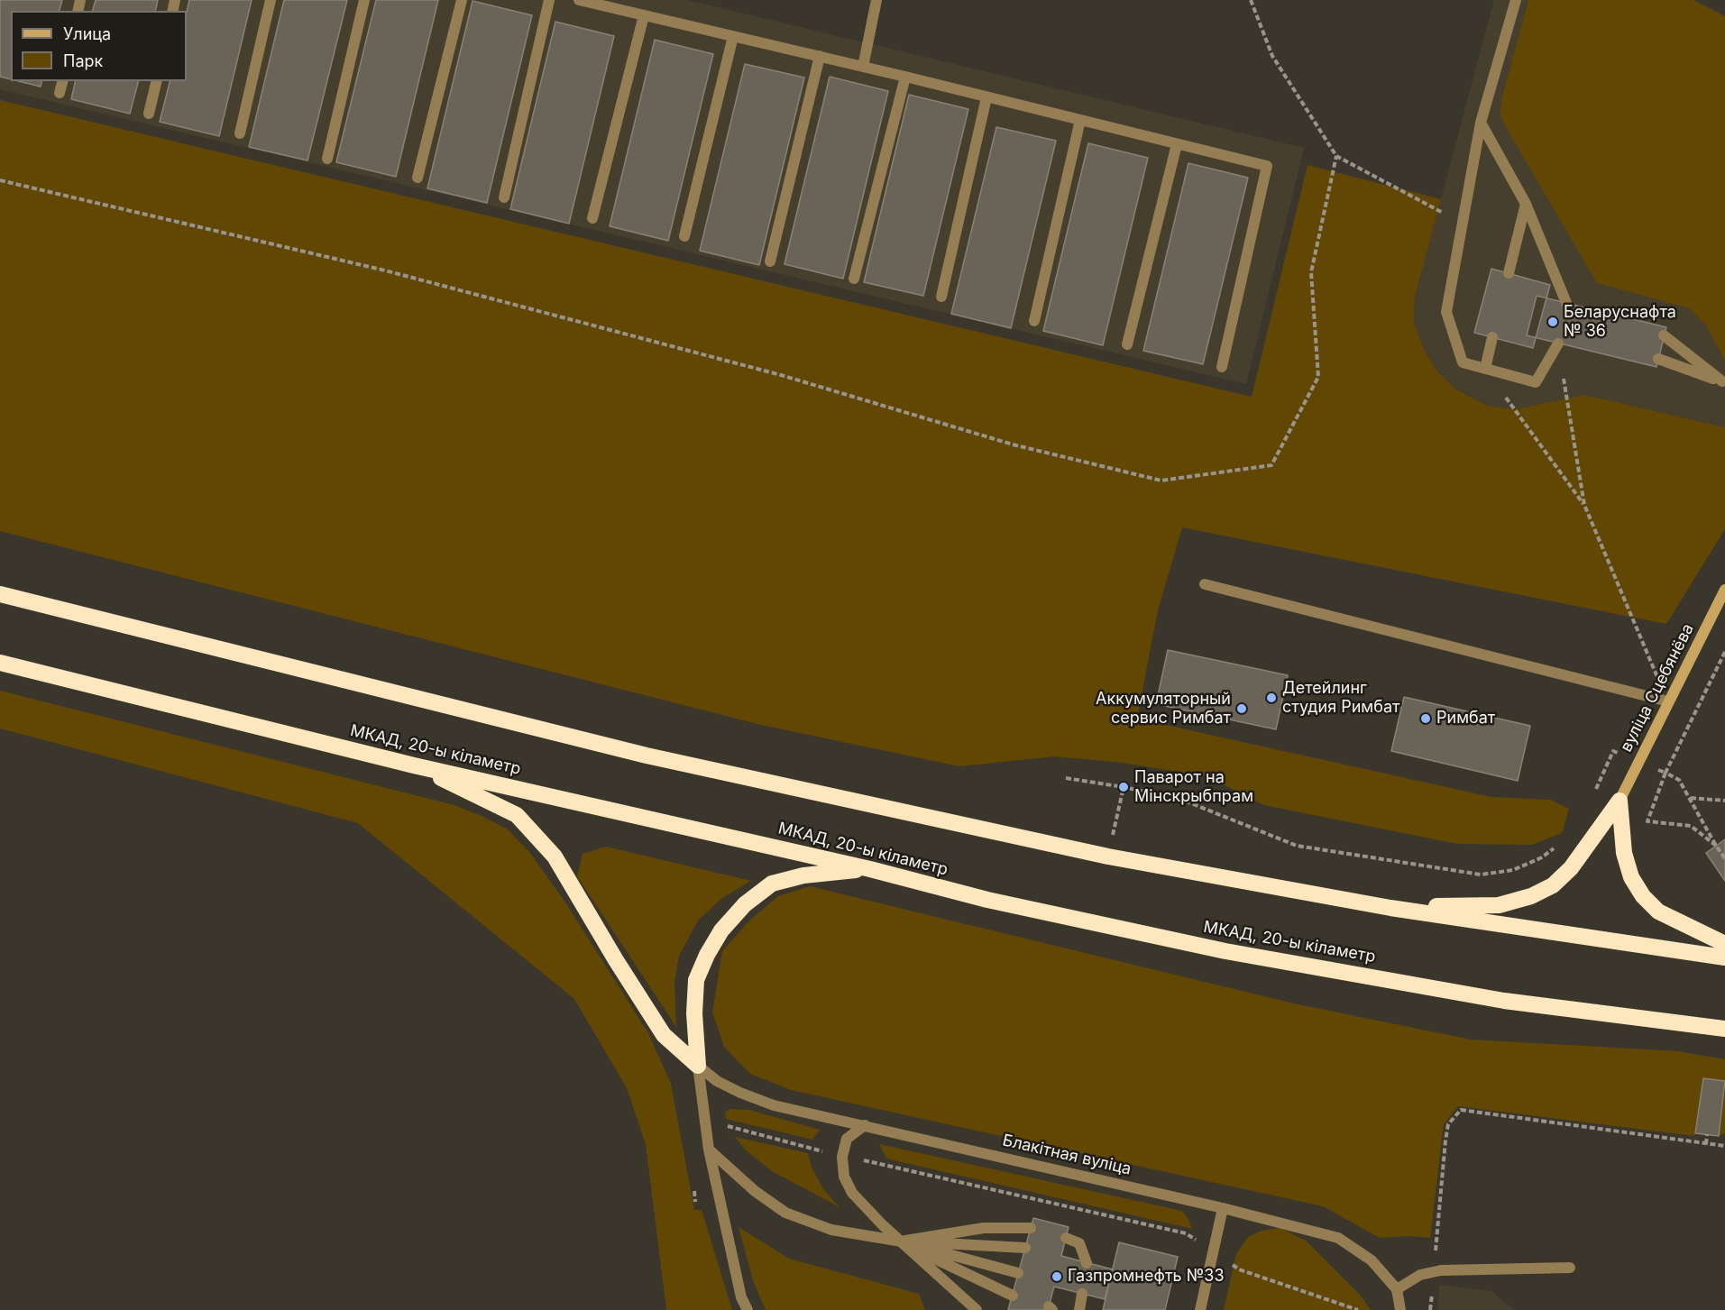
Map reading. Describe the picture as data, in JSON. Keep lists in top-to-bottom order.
{
  "streets": {
    "highway": ["МКАД, 20-ы кіламетр"],
    "street": ["вуліца Сцебянёва", "Блакітная вуліца"]
  },
  "places": [
    "Беларуснафта № 36",
    "Детейлинг студия Римбат",
    "Аккумуляторный сервис Римбат",
    "Римбат",
    "Паварот на Мінскрыбпрам",
    "Газпромнефть №33"
  ],
  "legend": ["Улица", "Парк"]
}
